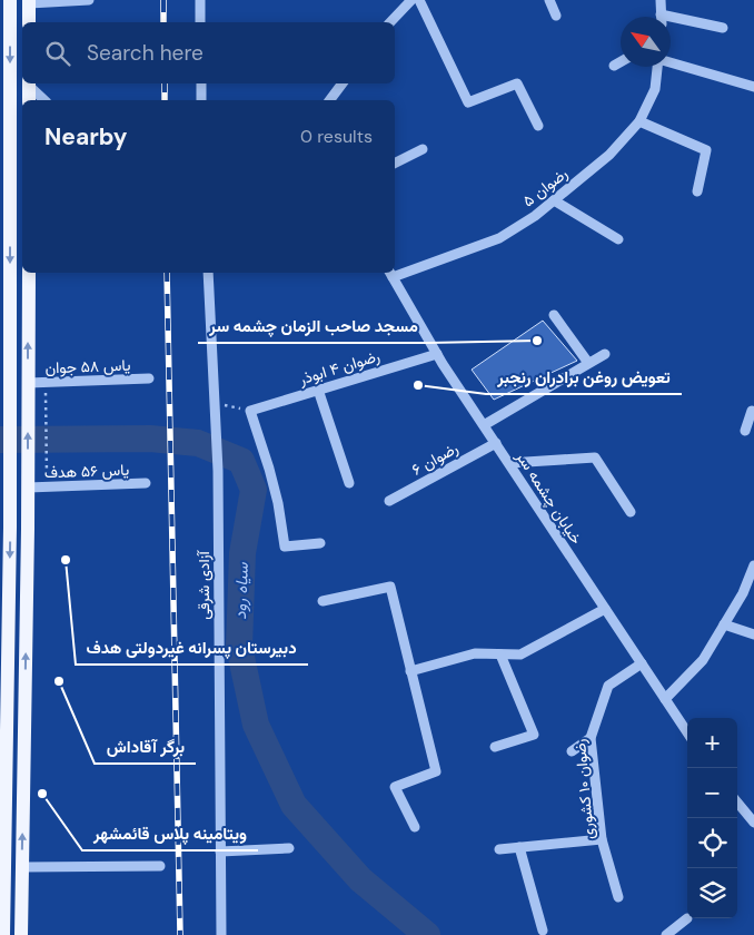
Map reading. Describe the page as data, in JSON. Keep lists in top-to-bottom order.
{
  "streets": {
    "street": [
      "رضوان ۵",
      "یاس ۵۸ جوان",
      "رضوان ۴ ابوذر",
      "رضوان ۶",
      "یاس ۵۶ هدف",
      "خیابان چشمه سر",
      "آزادی شرقی",
      "رضوان ۱۰ کشوری"
    ]
  },
  "crossings": [
    ["رضوان ۴ ابوذر", "خیابان چشمه سر"],
    ["رضوان ۶", "خیابان چشمه سر"],
    ["خیابان چشمه سر", "رضوان ۱۰ کشوری"]
  ],
  "water": ["سیاه رود"],
  "places": [
    "مسجد صاحب الزمان چشمه سر",
    "تعویض روغن برادران رنجبر",
    "دبیرستان پسرانه غیردولتی هدف",
    "برگر آقاداش",
    "ویتامینه پلاس قائمشهر"
  ],
  "north": "top left",
  "page": {
    "search": "Search here",
    "heading": ["Nearby", "0 results"],
    "map_buttons": ["+", "−"]
  }
}
